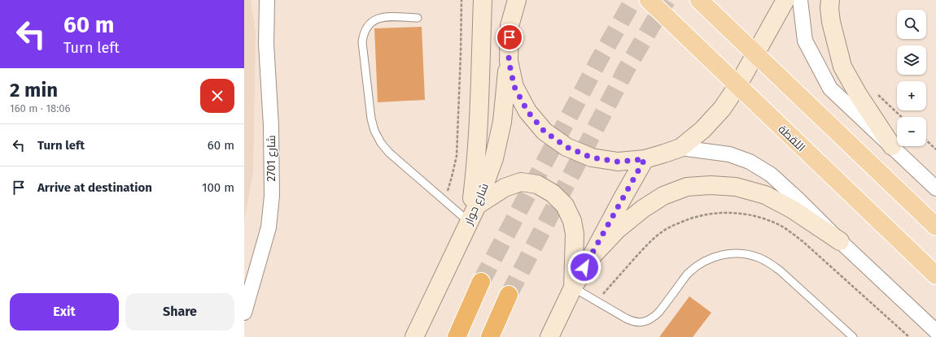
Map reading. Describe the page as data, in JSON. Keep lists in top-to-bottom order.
{
  "streets": {
    "main road": ["اللقطة", "شارع حوار"],
    "street": ["شارع 2701"]
  },
  "page": {
    "turn": ["60 m", "Turn left"],
    "map_buttons": ["+", "−"],
    "heading": ["2 min", "160 m · 18:06"],
    "list": [
      {
        "name": "Turn left",
        "value": "60 m"
      },
      {
        "name": "Arrive at destination",
        "value": "100 m"
      }
    ],
    "buttons": ["Exit", "Share"]
  }
}
